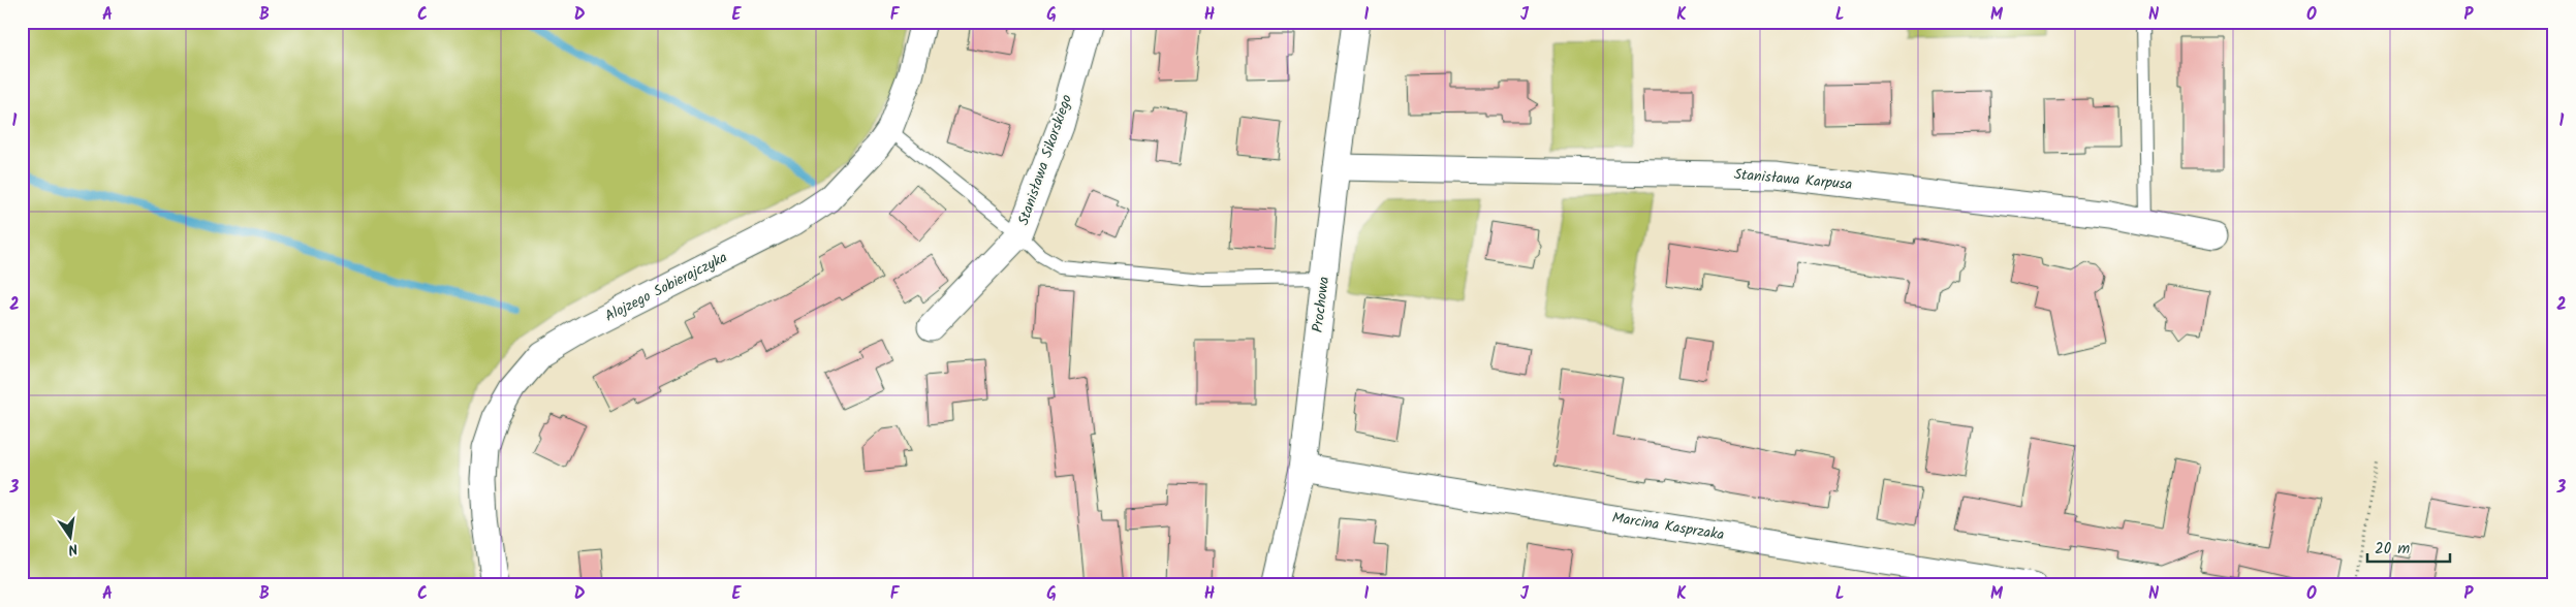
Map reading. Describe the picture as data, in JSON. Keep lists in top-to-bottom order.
{
  "streets": {
    "street": [
      "Stanisława Sikorskiego",
      "Stanisława Karpusa",
      "Alojzego Sobierajczyka",
      "Prochowa",
      "Marcina Kasprzaka"
    ]
  },
  "crossings": [
    ["Stanisława Karpusa", "Prochowa"],
    ["Prochowa", "Marcina Kasprzaka"]
  ],
  "scale_bar": "20 m",
  "north": "bottom",
  "grid": {
    "columns": [
      "A",
      "B",
      "C",
      "D",
      "E",
      "F",
      "G",
      "H",
      "I",
      "J",
      "K",
      "L",
      "M",
      "N",
      "O",
      "P"
    ],
    "rows": ["1", "2", "3"]
  }
}
